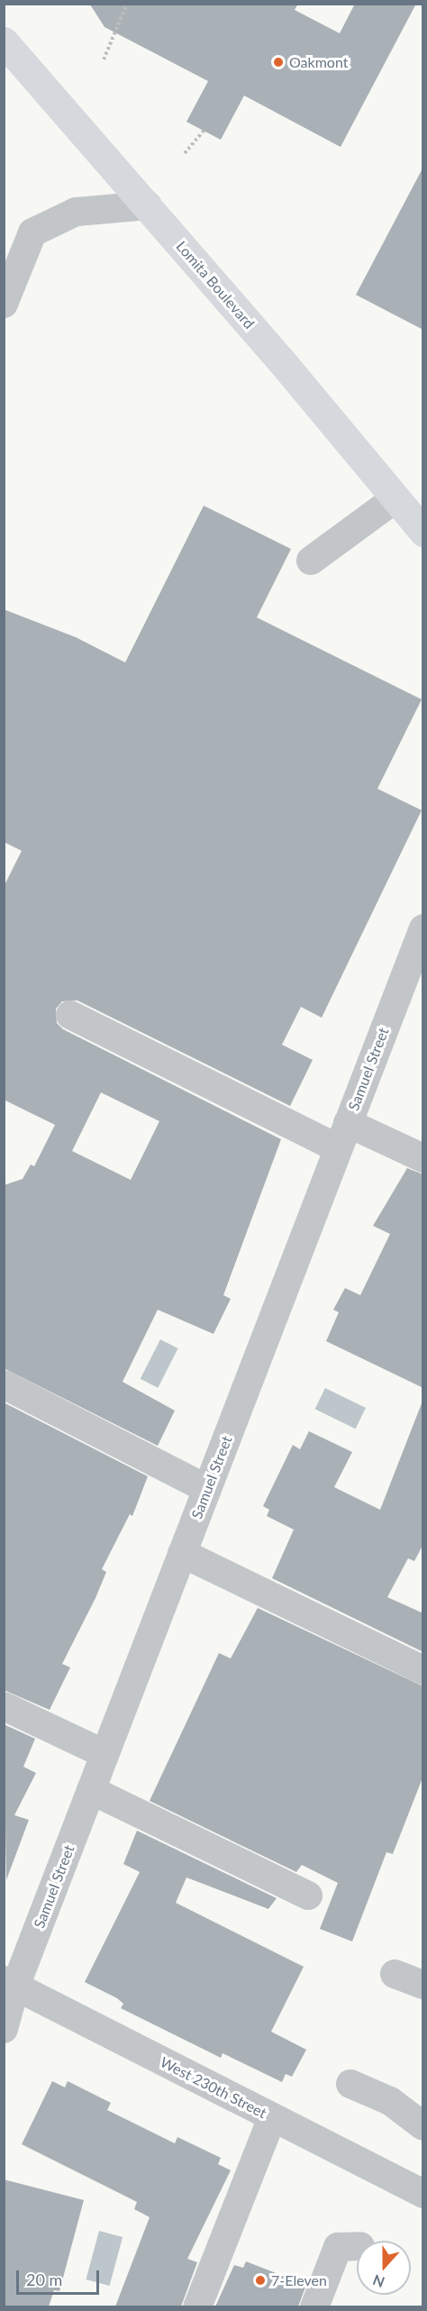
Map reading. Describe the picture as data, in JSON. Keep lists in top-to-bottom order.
{
  "streets": {
    "main road": ["Lomita Boulevard"],
    "street": ["Samuel Street", "West 230th Street"]
  },
  "crossings": [
    ["Samuel Street", "West 230th Street"]
  ],
  "places": ["Oakmont", "7-Eleven"],
  "scale_bar": "20 m",
  "north": "bottom"
}
